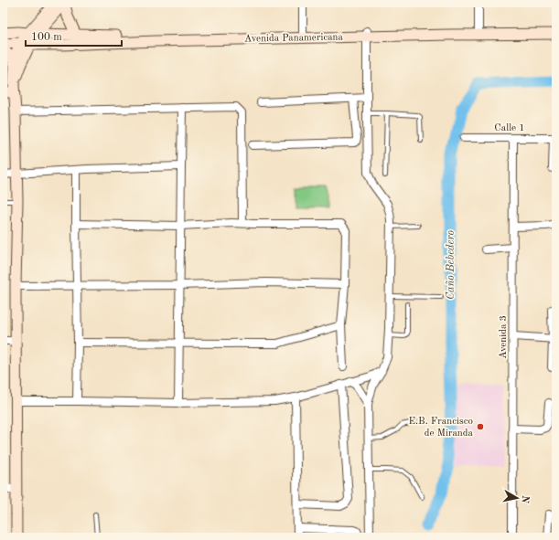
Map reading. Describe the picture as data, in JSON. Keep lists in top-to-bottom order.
{
  "streets": {
    "main road": ["Avenida Panamericana"],
    "street": ["Calle 1", "Avenida 3"]
  },
  "crossings": [
    ["Calle 1", "Avenida 3"]
  ],
  "water": ["Caño Bebedero"],
  "places": ["E.B. Francisco de Miranda"],
  "scale_bar": "100 m",
  "north": "right"
}
